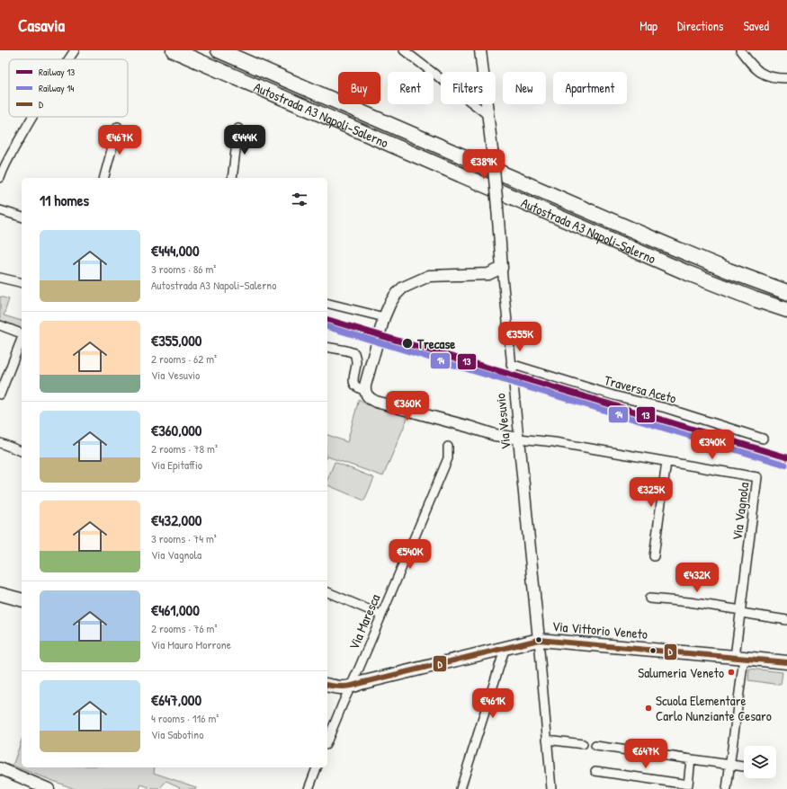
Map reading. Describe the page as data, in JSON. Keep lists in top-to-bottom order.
{
  "streets": {
    "highway": ["Autostrada A3 Napoli-Salerno"],
    "main road": ["Via Vittorio Veneto"],
    "street": [
      "Traversa Aceto",
      "Via Vesuvio",
      "Via Vagnola",
      "Via Maresca"
    ]
  },
  "crossings": [
    ["Traversa Aceto", "Via Vesuvio"],
    ["Via Vesuvio", "Via Vagnola"],
    ["Via Vesuvio", "Via Vittorio Veneto"],
    ["Via Maresca", "Via Vittorio Veneto"]
  ],
  "places": ["Trecase", "Salumeria Veneto", "Scuola Elementare Carlo Nunziante Cesaro"],
  "lines": ["rail line 13", "rail line 14", "transit line D"],
  "legend": ["Railway 13", "Railway 14", "D"],
  "page": {
    "header": "Casavia",
    "nav": ["Map", "Directions", "Saved"],
    "chip": [
      "Buy",
      "Rent",
      "Filters",
      "New",
      "Apartment"
    ],
    "price": [
      "€467K",
      "€444K",
      "€389K",
      "€355K",
      "€360K",
      "€340K",
      "€325K",
      "€540K",
      "€432K",
      "€461K",
      "€647K"
    ],
    "heading": "11 homes",
    "list": [
      {
        "name": "€444,000",
        "note": "3 rooms · 86 m² · Autostrada A3 Napoli-Salerno"
      },
      {
        "name": "€355,000",
        "note": "2 rooms · 62 m² · Via Vesuvio"
      },
      {
        "name": "€360,000",
        "note": "2 rooms · 78 m² · Via Epitaffio"
      },
      {
        "name": "€432,000",
        "note": "3 rooms · 74 m² · Via Vagnola"
      },
      {
        "name": "€461,000",
        "note": "2 rooms · 76 m² · Via Mauro Morrone"
      },
      {
        "name": "€647,000",
        "note": "4 rooms · 116 m² · Via Sabotino"
      }
    ]
  }
}
